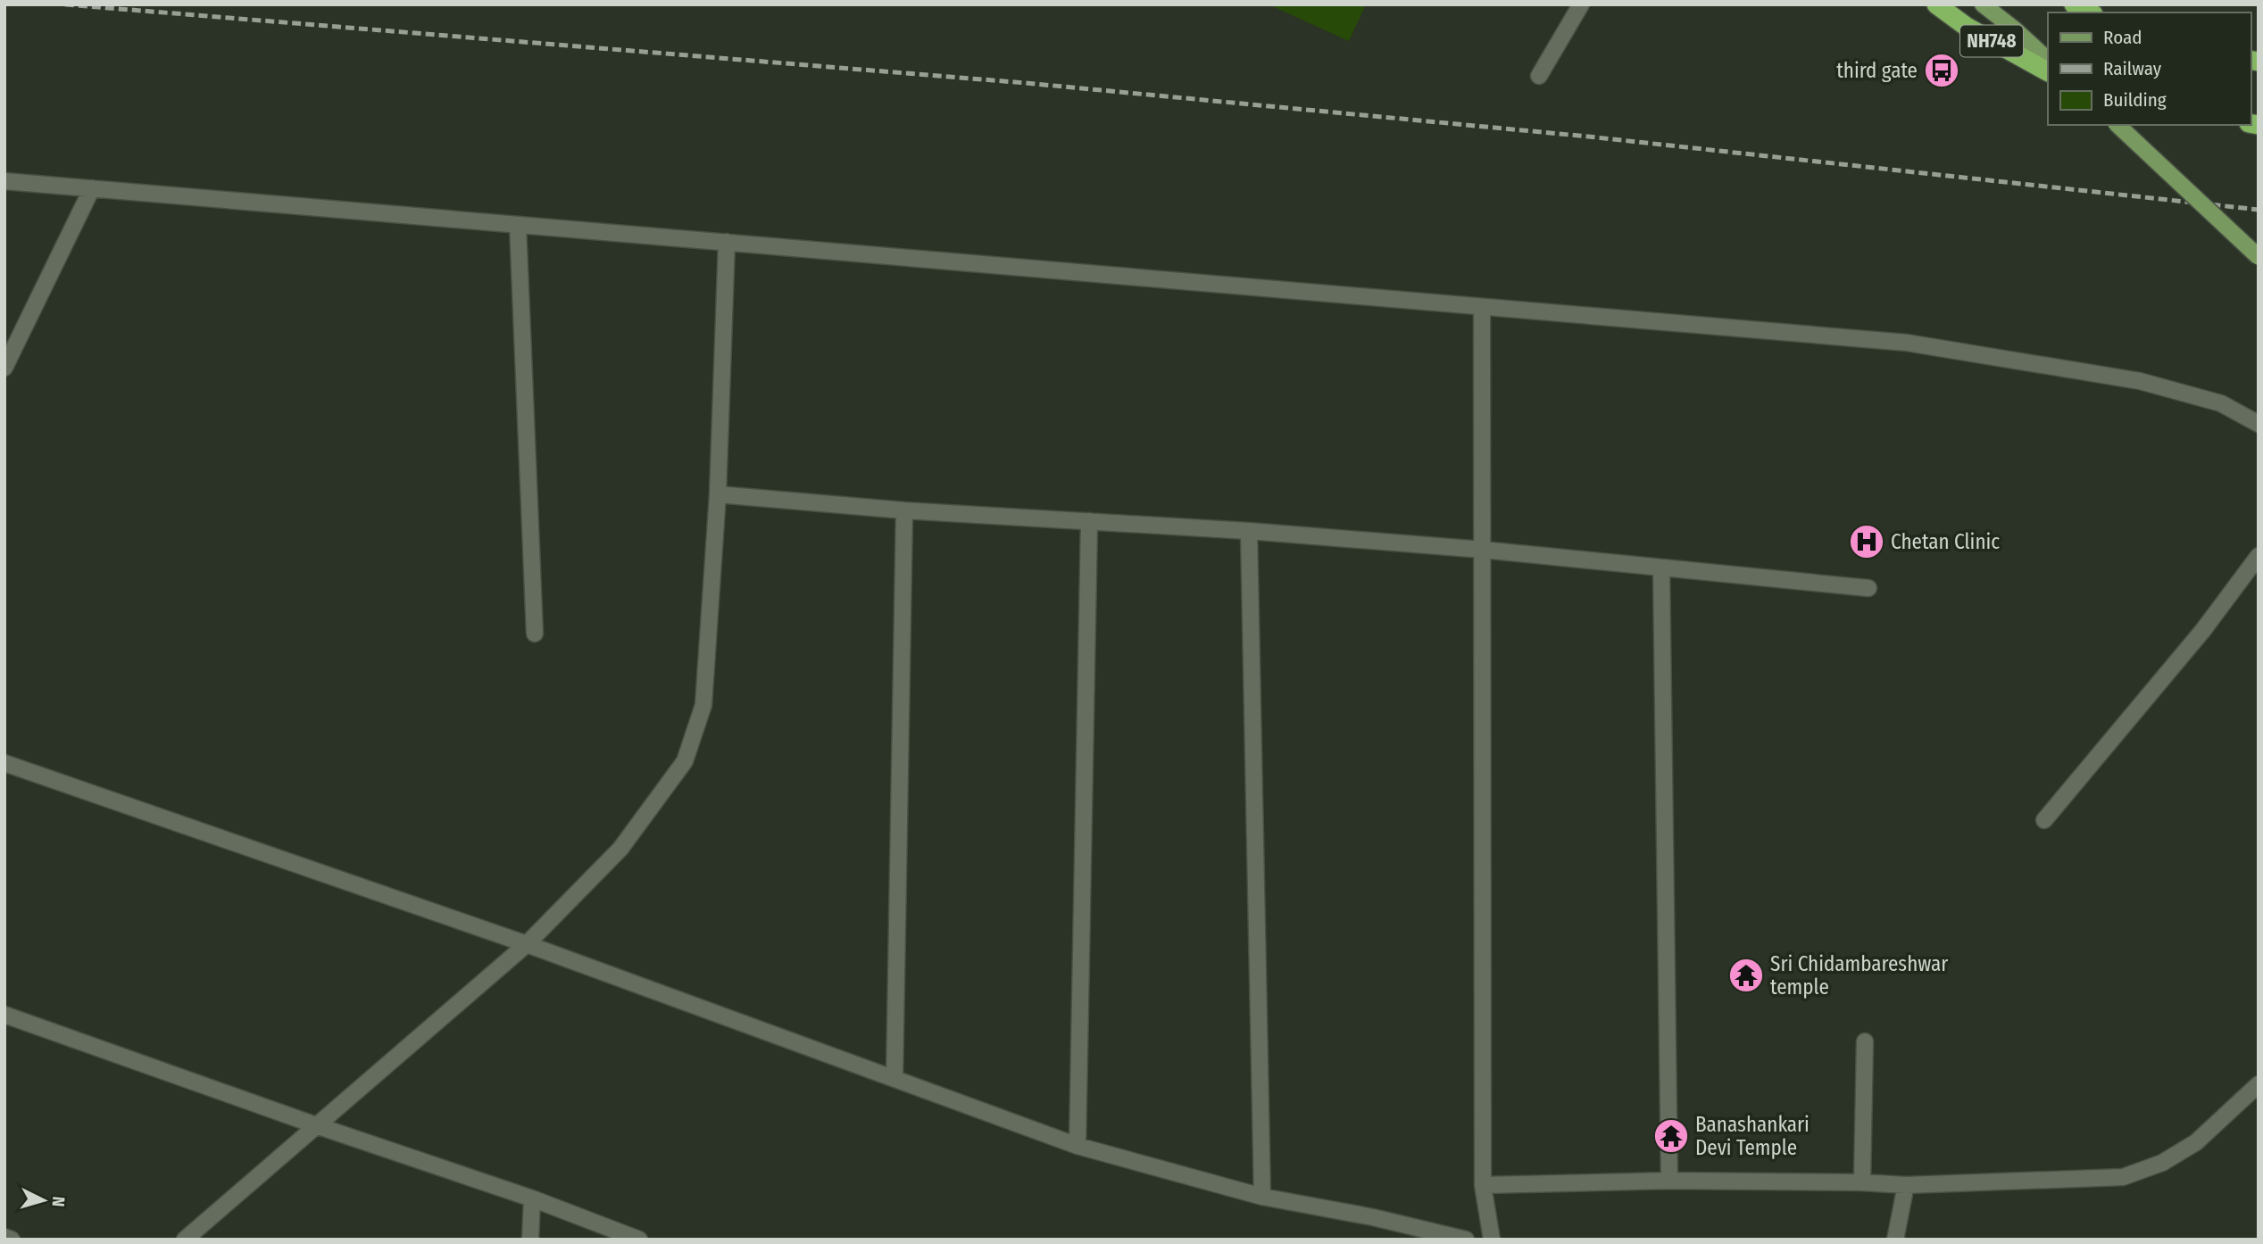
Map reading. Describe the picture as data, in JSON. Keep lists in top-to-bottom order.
{
  "streets": {
    "highway": ["NH748"]
  },
  "places": {
    "bus stop": ["third gate"],
    "hospital": ["Chetan Clinic"],
    "temple": ["Sri Chidambareshwar temple", "Banashankari Devi Temple"]
  },
  "legend": ["Road", "Railway", "Building"],
  "north": "right"
}
